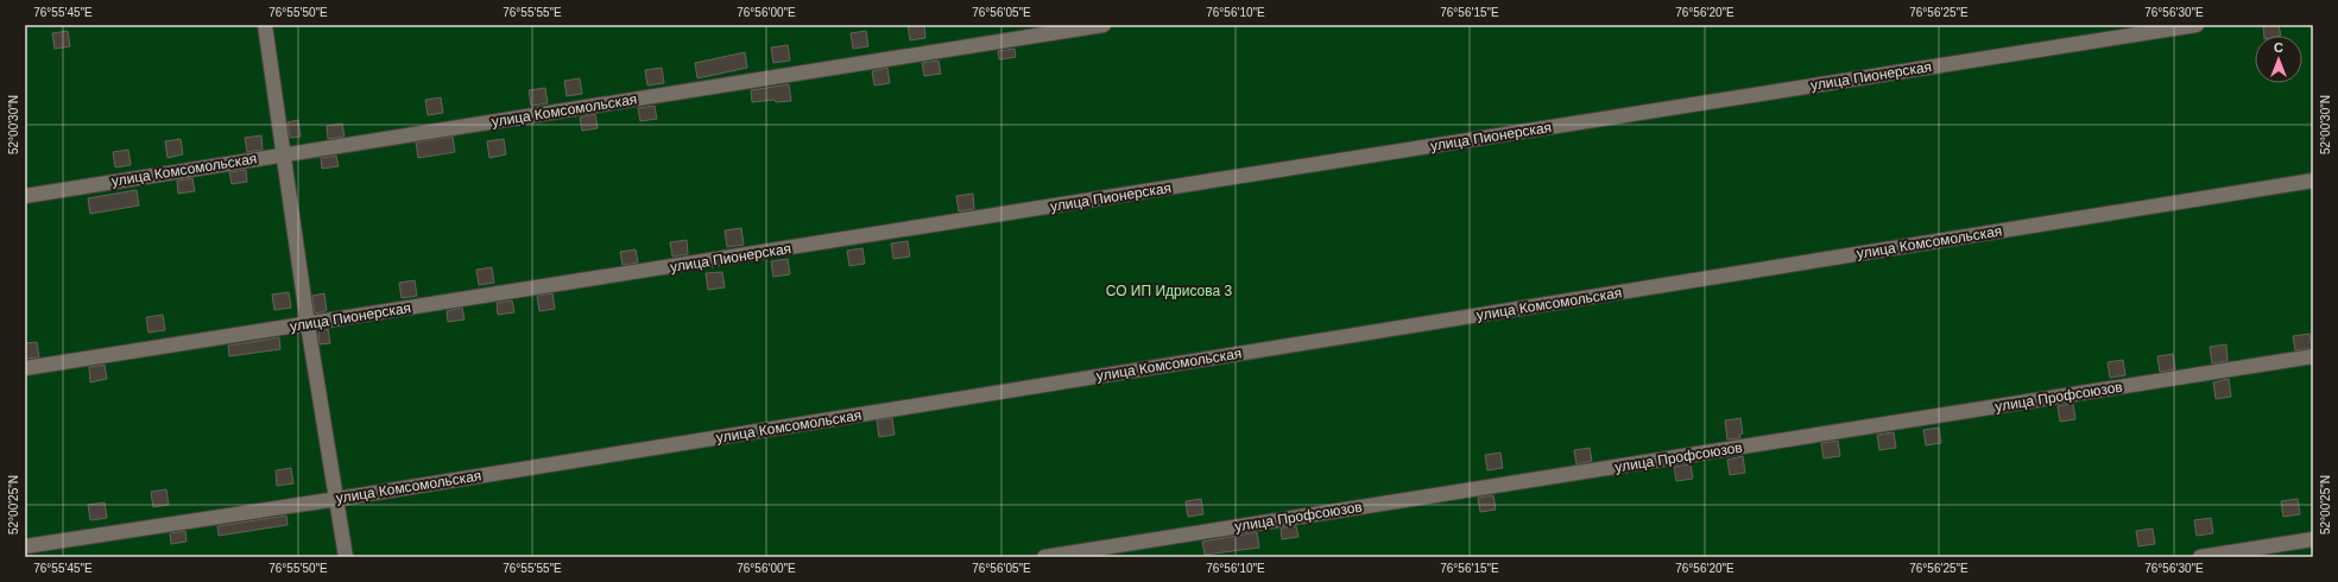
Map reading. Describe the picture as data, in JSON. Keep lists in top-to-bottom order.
{
  "streets": {
    "street": ["улица Пионерская", "улица Комсомольская", "улица Профсоюзов"]
  },
  "parks": ["СО ИП Идрисова 3"],
  "north": "top",
  "coordinates": [
    "76°55'45\"E",
    "76°55'50\"E",
    "76°55'55\"E",
    "76°56'00\"E",
    "76°56'05\"E",
    "76°56'10\"E",
    "76°56'15\"E",
    "76°56'20\"E",
    "76°56'25\"E",
    "76°56'30\"E",
    "52°00'30\"N",
    "52°00'25\"N"
  ]
}
